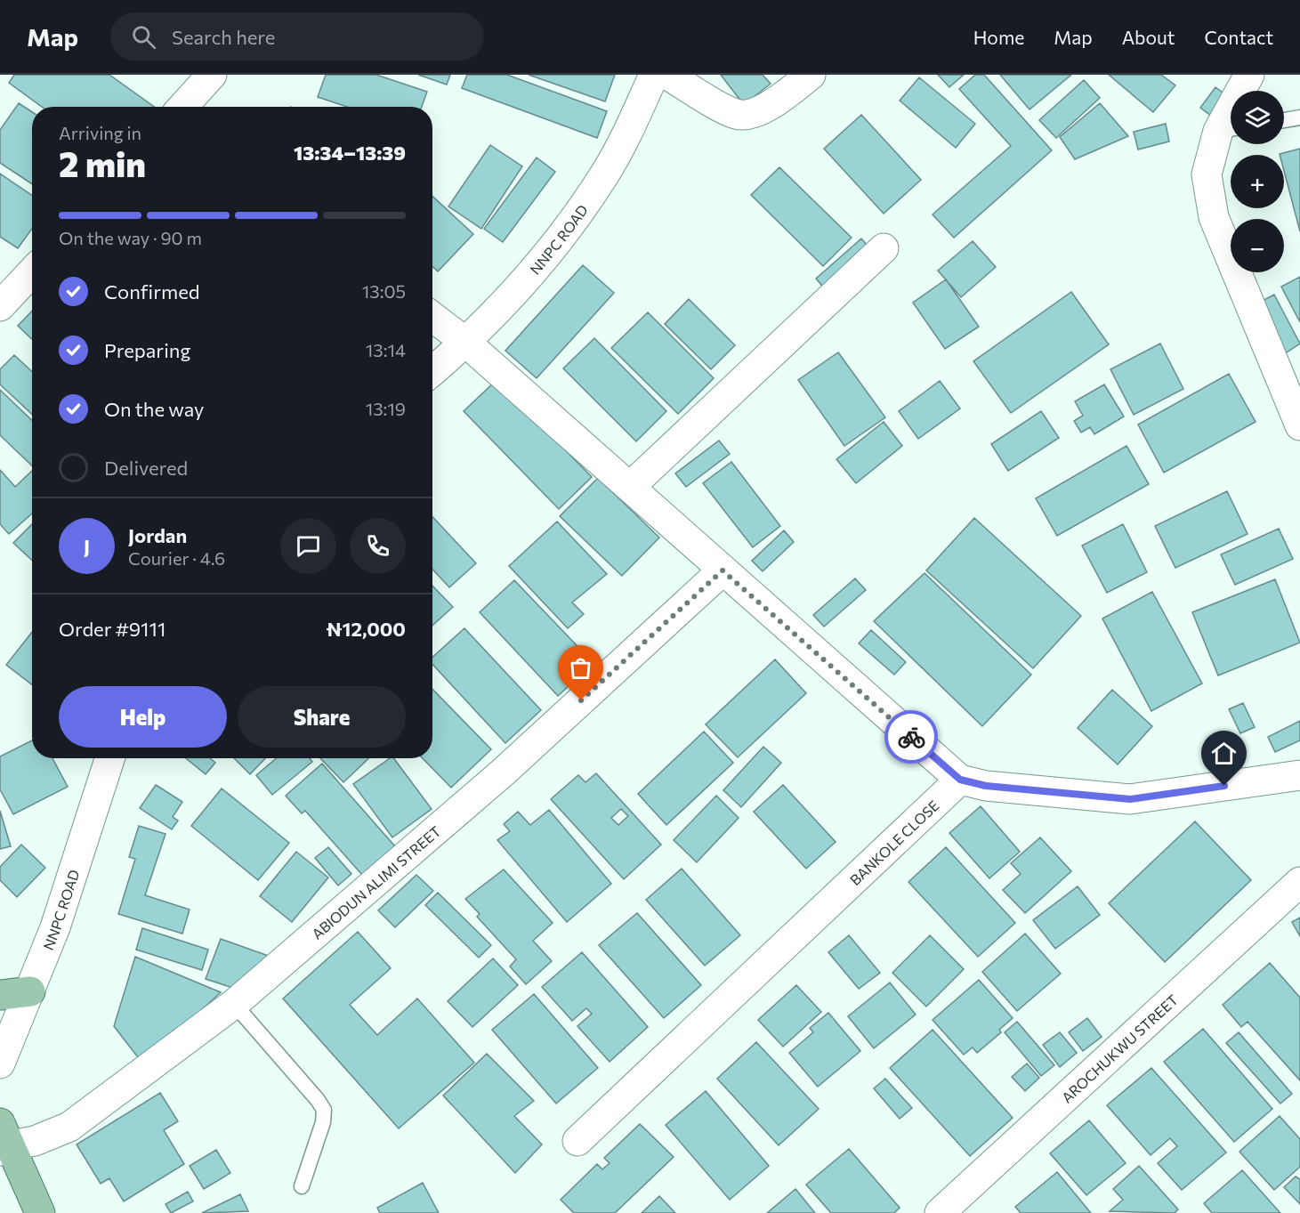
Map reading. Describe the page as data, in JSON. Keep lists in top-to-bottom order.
{
  "streets": {
    "street": [
      "NNPC ROAD",
      "BANKOLE CLOSE",
      "ABIODUN ALIMI STREET",
      "AROCHUKWU STREET"
    ]
  },
  "page": {
    "header": "Map",
    "search": "Search here",
    "nav": [
      "Home",
      "Map",
      "About",
      "Contact"
    ],
    "map_buttons": ["+", "−"],
    "heading": ["2 min", "Arriving in", "13:34–13:39"],
    "panel": [
      "Jordan",
      "Courier · 4.6",
      "Order #9111",
      "₦12,000"
    ],
    "bar": "On the way · 90 m",
    "list": [
      ["Confirmed", "13:05"],
      ["Preparing", "13:14"],
      ["On the way", "13:19"],
      "Delivered"
    ],
    "round": "J",
    "buttons": ["Help", "Share"]
  }
}
